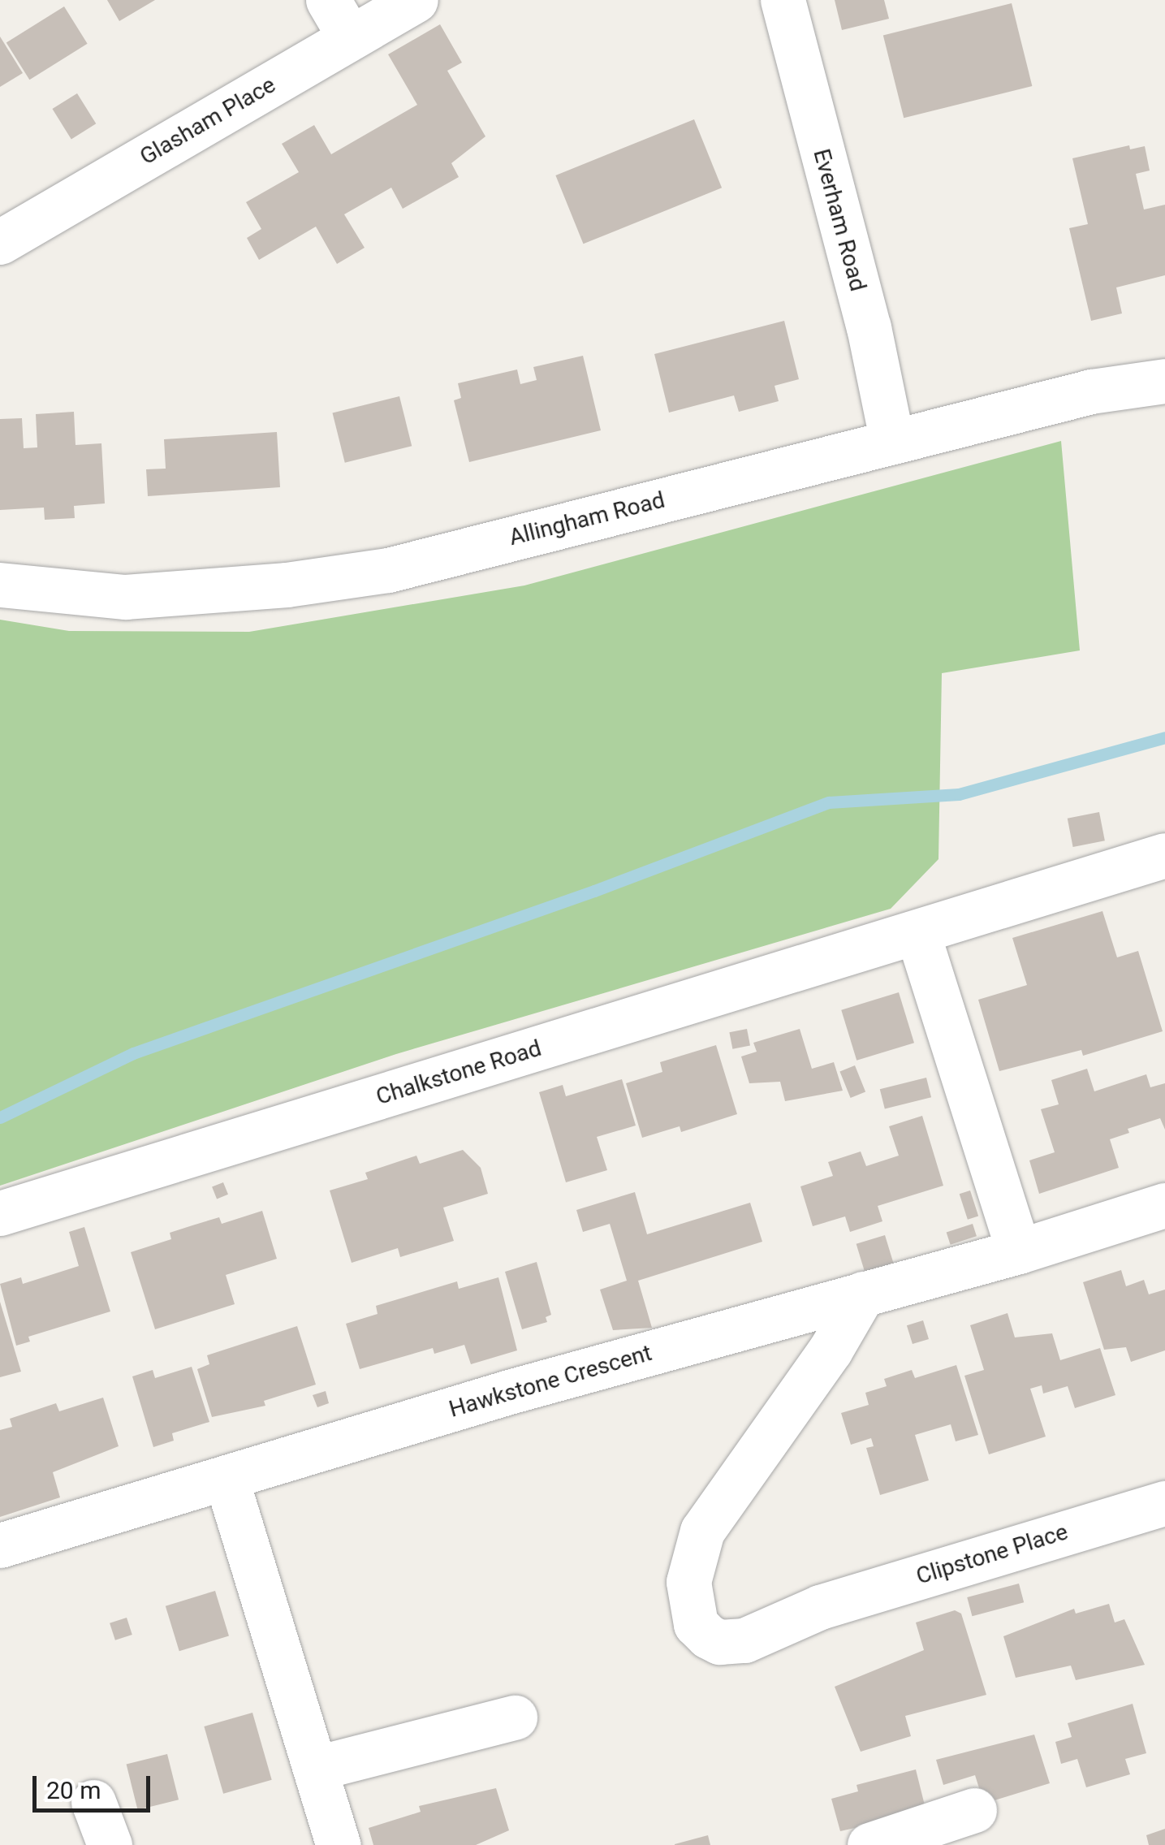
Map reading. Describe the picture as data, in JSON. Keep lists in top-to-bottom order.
{
  "streets": {
    "street": [
      "Glasham Place",
      "Everham Road",
      "Allingham Road",
      "Chalkstone Road",
      "Hawkstone Crescent",
      "Clipstone Place"
    ]
  },
  "crossings": [
    ["Everham Road", "Allingham Road"],
    ["Hawkstone Crescent", "Clipstone Place"]
  ],
  "scale_bar": "20 m"
}
